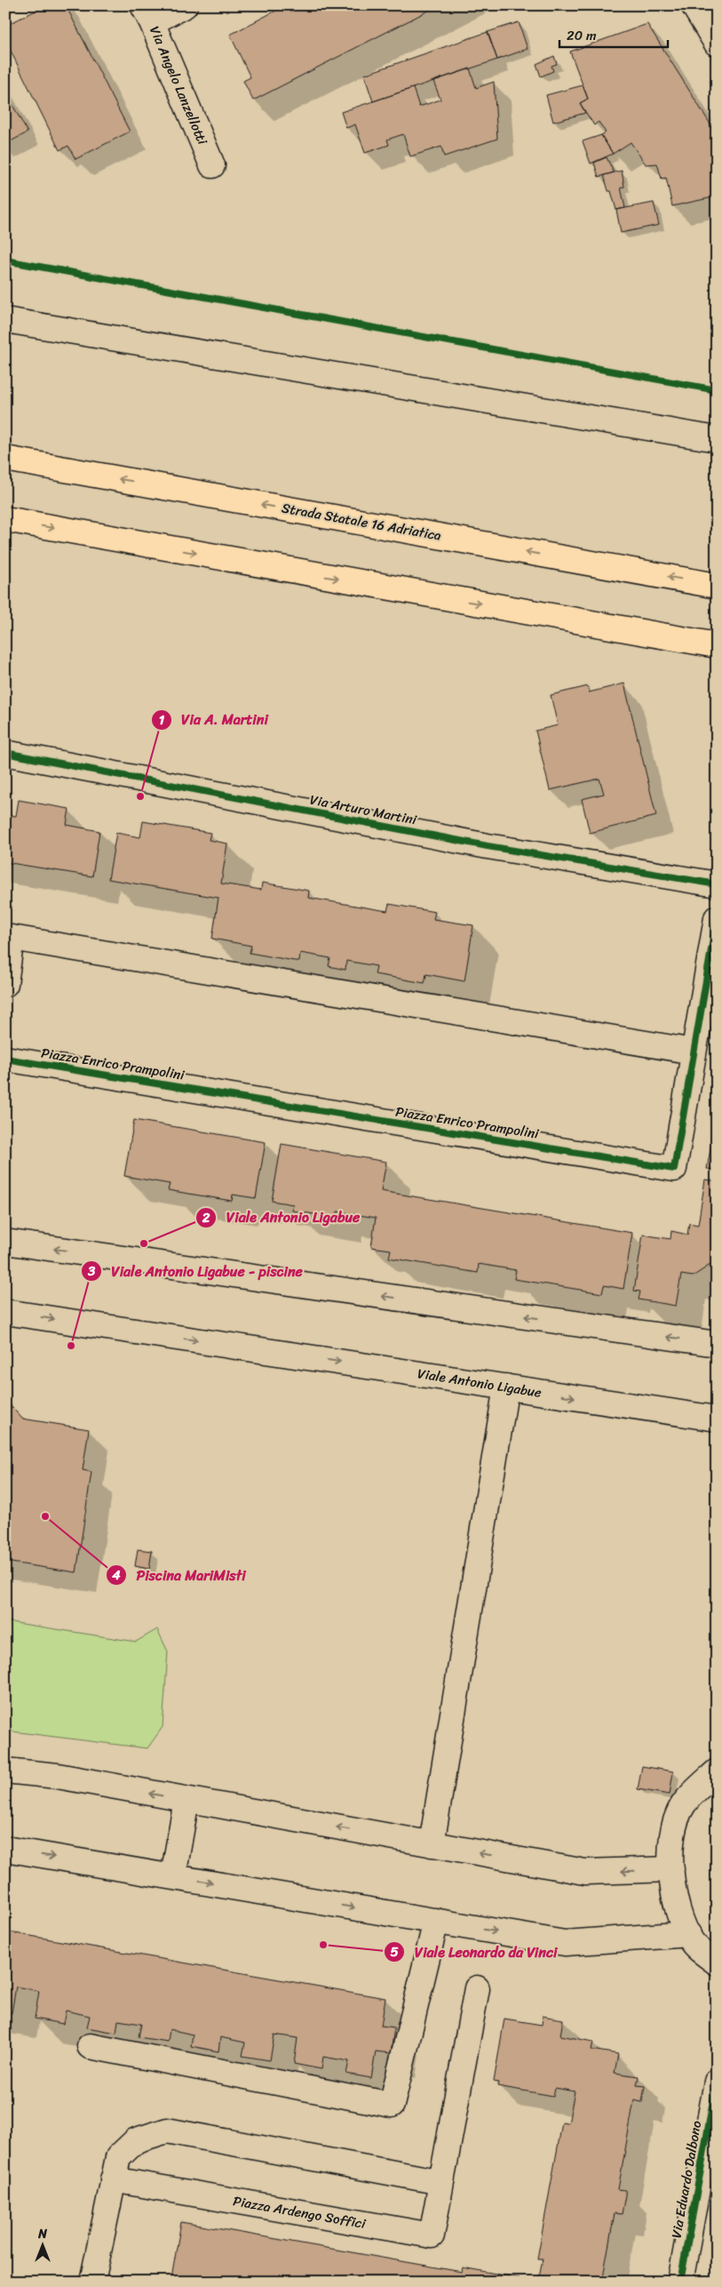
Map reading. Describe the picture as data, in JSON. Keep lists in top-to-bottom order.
{
  "streets": {
    "highway": ["Strada Statale 16 Adriatica"],
    "street": [
      "Via Angelo Lanzellotti",
      "Via Arturo Martini",
      "Piazza Enrico Prampolini",
      "Viale Antonio Ligabue",
      "Via Eduardo Dalbono",
      "Piazza Ardengo Soffici"
    ]
  },
  "places": [
    "Via A. Martini",
    "Viale Antonio Ligabue",
    "Viale Antonio Ligabue - piscine",
    "Piscina MariMisti",
    "Viale Leonardo da Vinci"
  ],
  "scale_bar": "20 m",
  "north": "top"
}
